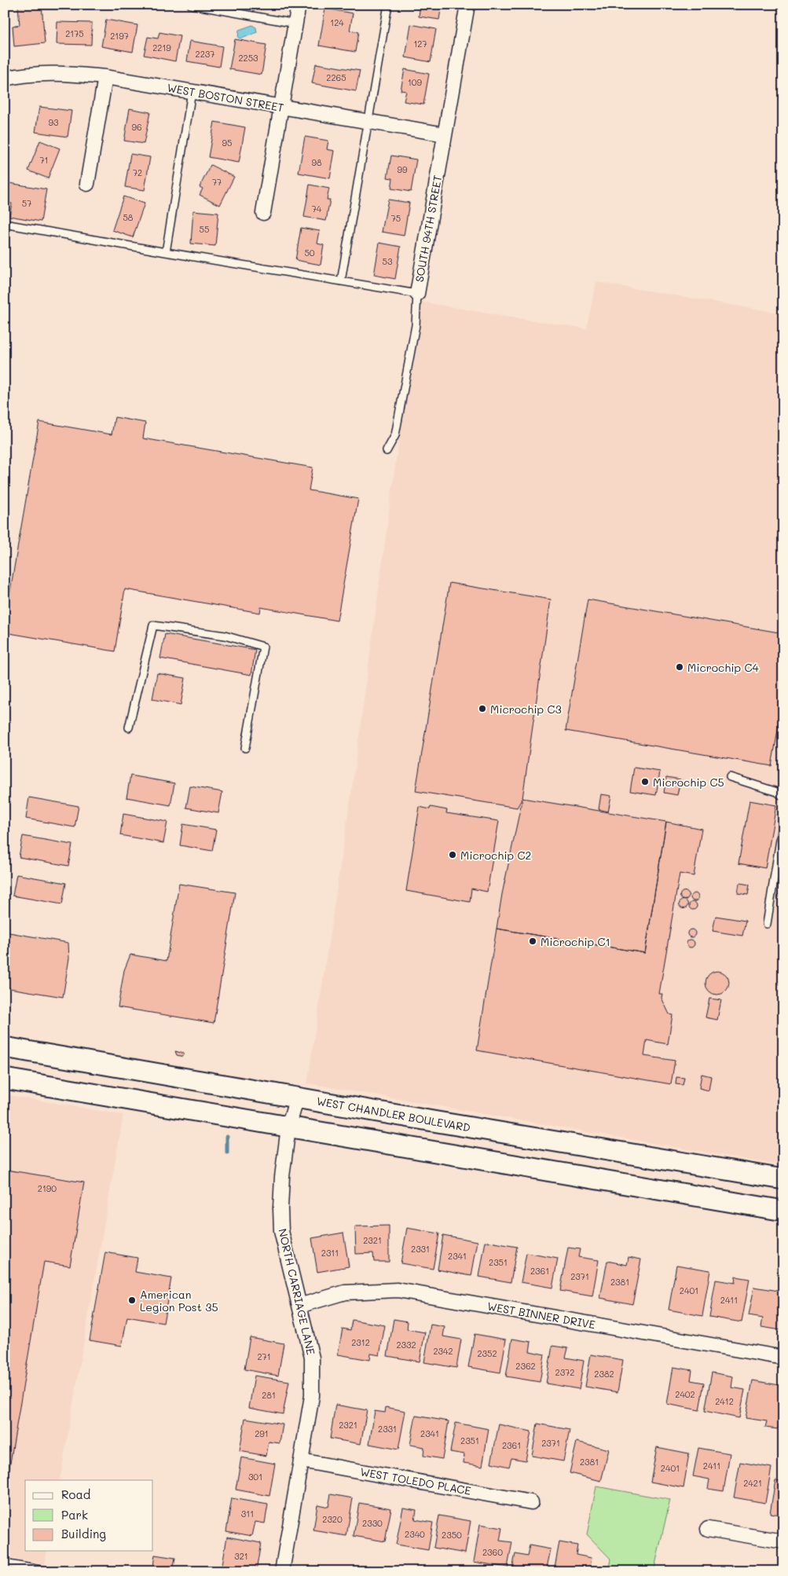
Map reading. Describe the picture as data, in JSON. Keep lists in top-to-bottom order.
{
  "streets": {
    "main road": ["WEST CHANDLER BOULEVARD"],
    "street": [
      "WEST BOSTON STREET",
      "SOUTH 94TH STREET",
      "NORTH CARRIAGE LANE",
      "WEST BINNER DRIVE",
      "WEST TOLEDO PLACE"
    ]
  },
  "crossings": [
    ["WEST BOSTON STREET", "SOUTH 94TH STREET"],
    ["WEST CHANDLER BOULEVARD", "NORTH CARRIAGE LANE"],
    ["NORTH CARRIAGE LANE", "WEST BINNER DRIVE"],
    ["NORTH CARRIAGE LANE", "WEST TOLEDO PLACE"]
  ],
  "places": [
    "Microchip C4",
    "Microchip C3",
    "Microchip C5",
    "Microchip C2",
    "Microchip C1",
    "American Legion Post 35"
  ],
  "house_numbers": [
    "124",
    "2175",
    "2197",
    "127",
    "2219",
    "2237",
    "2253",
    "2265",
    "109",
    "93",
    "96",
    "95",
    "71",
    "98",
    "99",
    "72",
    "77",
    "57",
    "74",
    "58",
    "75",
    "55",
    "50",
    "53",
    "2190",
    "2321",
    "2331",
    "2311",
    "2341",
    "2351",
    "2361",
    "2371",
    "2381",
    "2401",
    "2411",
    "2312",
    "2332",
    "2342",
    "2352",
    "271",
    "2362",
    "2372",
    "2382",
    "2402",
    "281",
    "2412",
    "2321",
    "2331",
    "291",
    "2341",
    "2351",
    "2371",
    "2361",
    "2381",
    "2411",
    "2401",
    "301",
    "2421",
    "311",
    "2320",
    "2330",
    "2340",
    "2350",
    "2360",
    "321"
  ],
  "legend": ["Road", "Park", "Building"]
}
